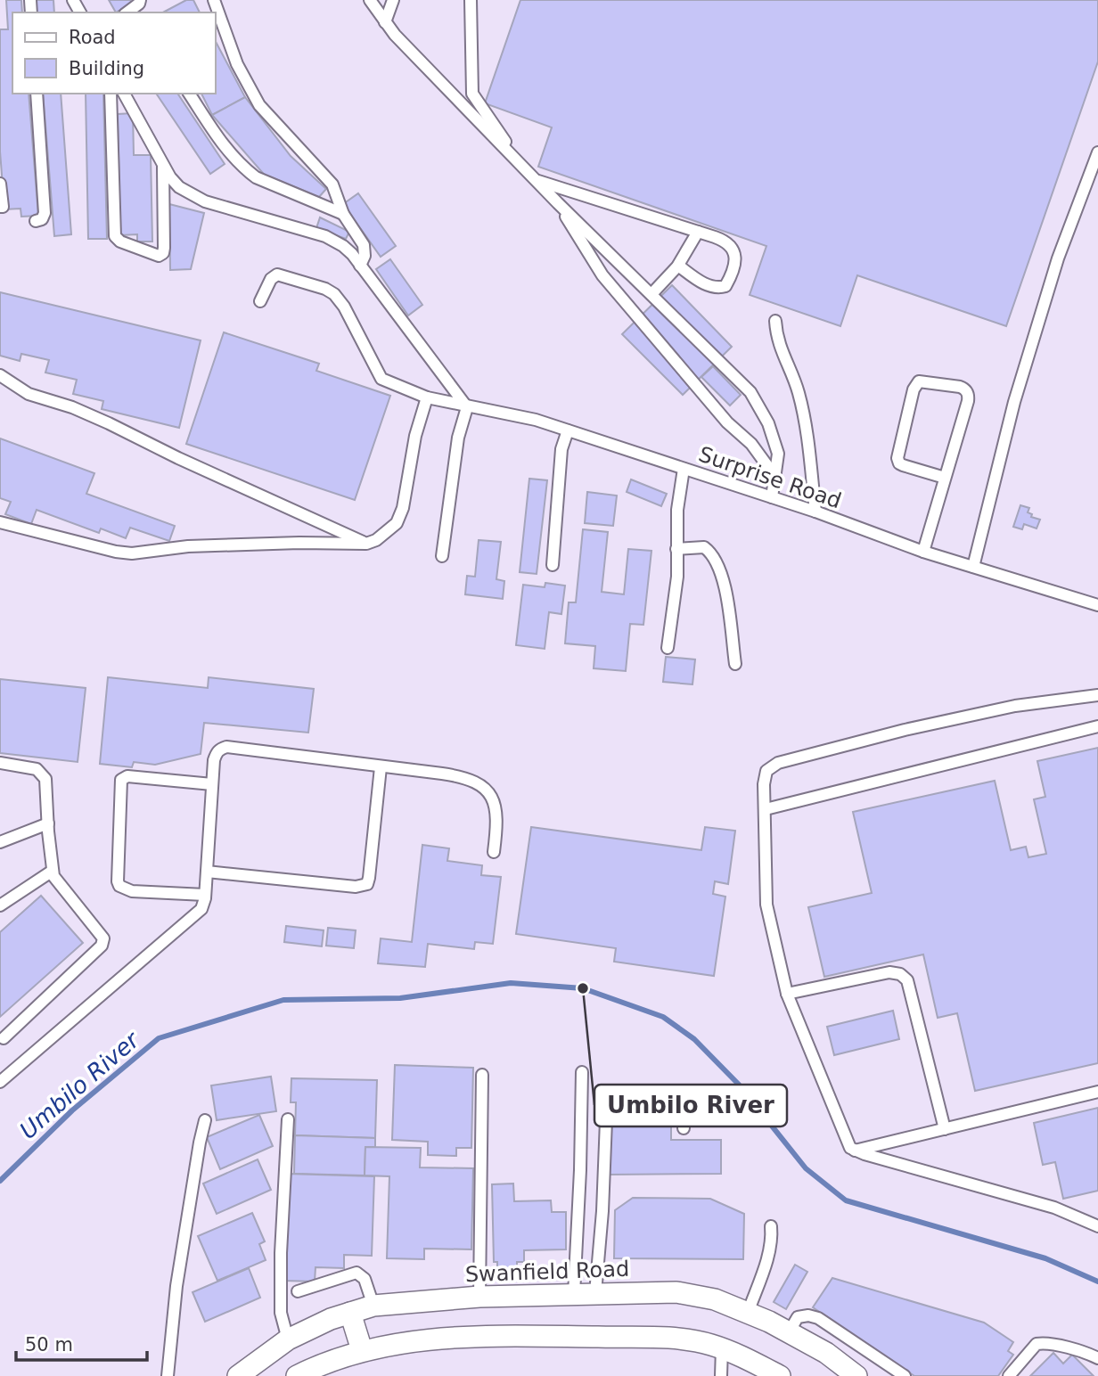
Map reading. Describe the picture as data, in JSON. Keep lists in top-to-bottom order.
{
  "streets": {
    "street": ["Swanfield Road"],
    "lane": ["Surprise Road"]
  },
  "water": ["Umbilo River"],
  "places": ["Umbilo River"],
  "legend": ["Road", "Building"],
  "scale_bar": "50 m"
}
